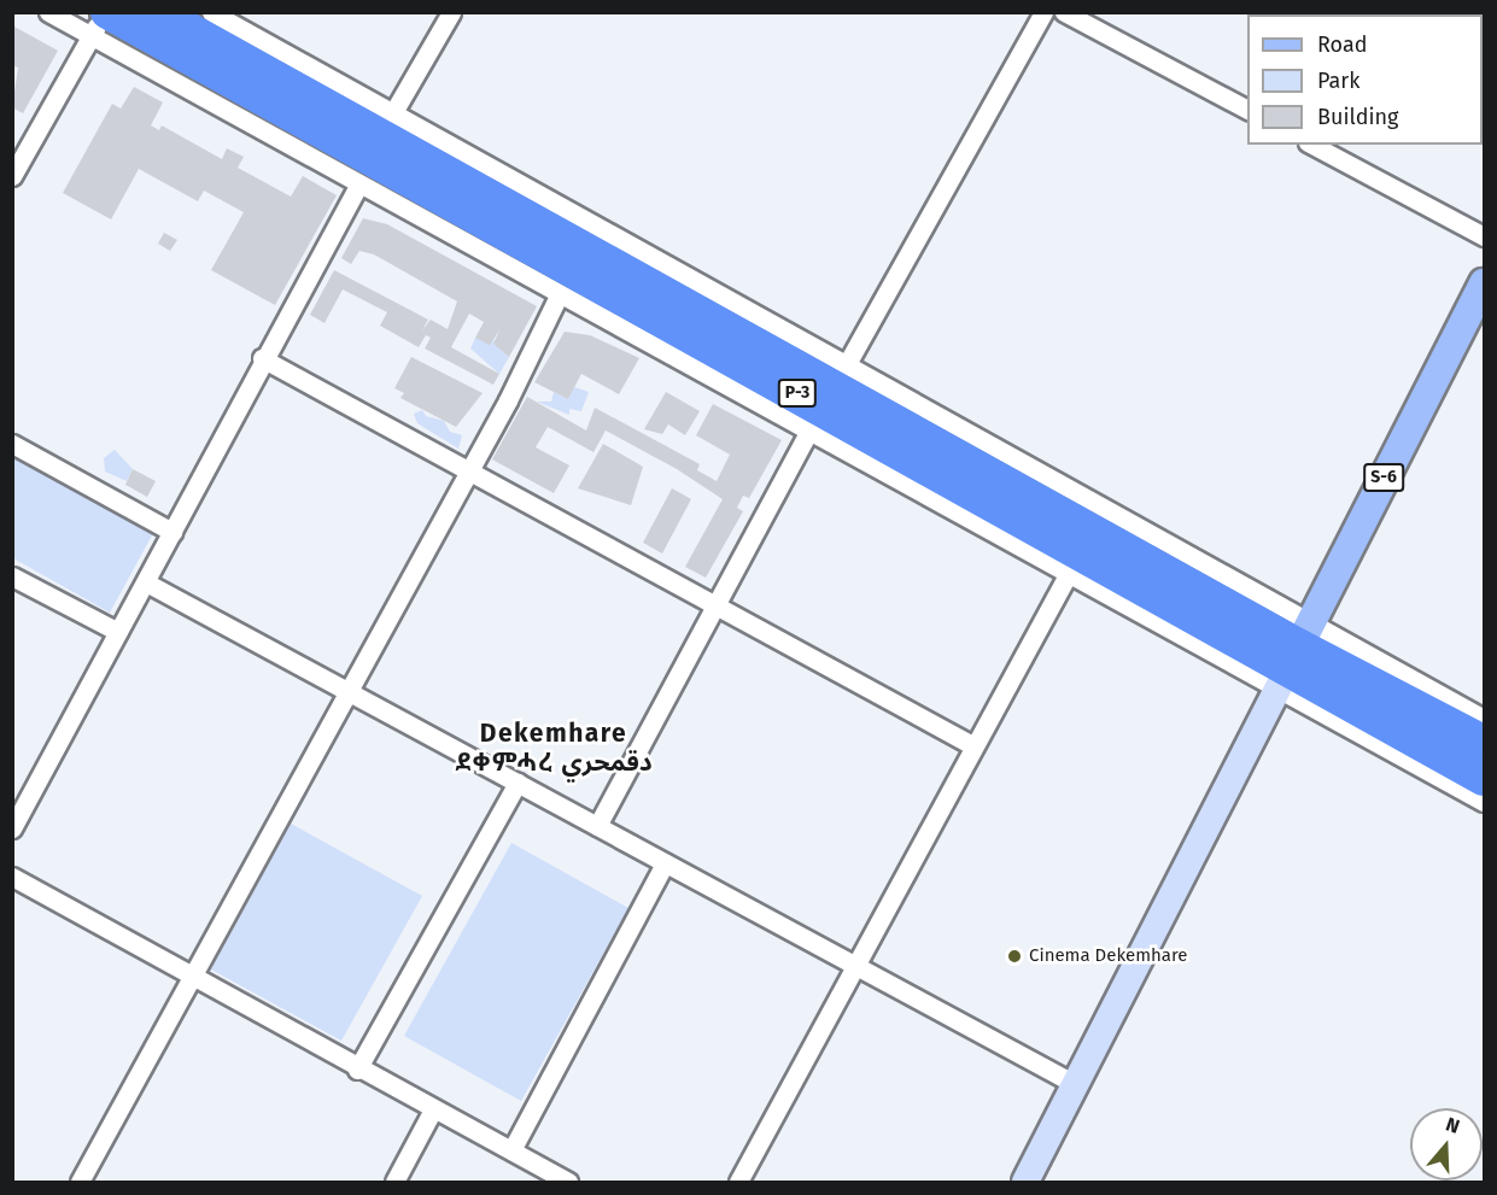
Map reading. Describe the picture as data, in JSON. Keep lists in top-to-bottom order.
{
  "streets": {
    "highway": ["P-3"],
    "main road": ["S-6"]
  },
  "crossings": [
    ["P-3", "S-6"]
  ],
  "districts": ["Dekemhare ደቀምሓረ دقمحري"],
  "places": ["Cinema Dekemhare"],
  "legend": ["Road", "Park", "Building"],
  "north": "top"
}
